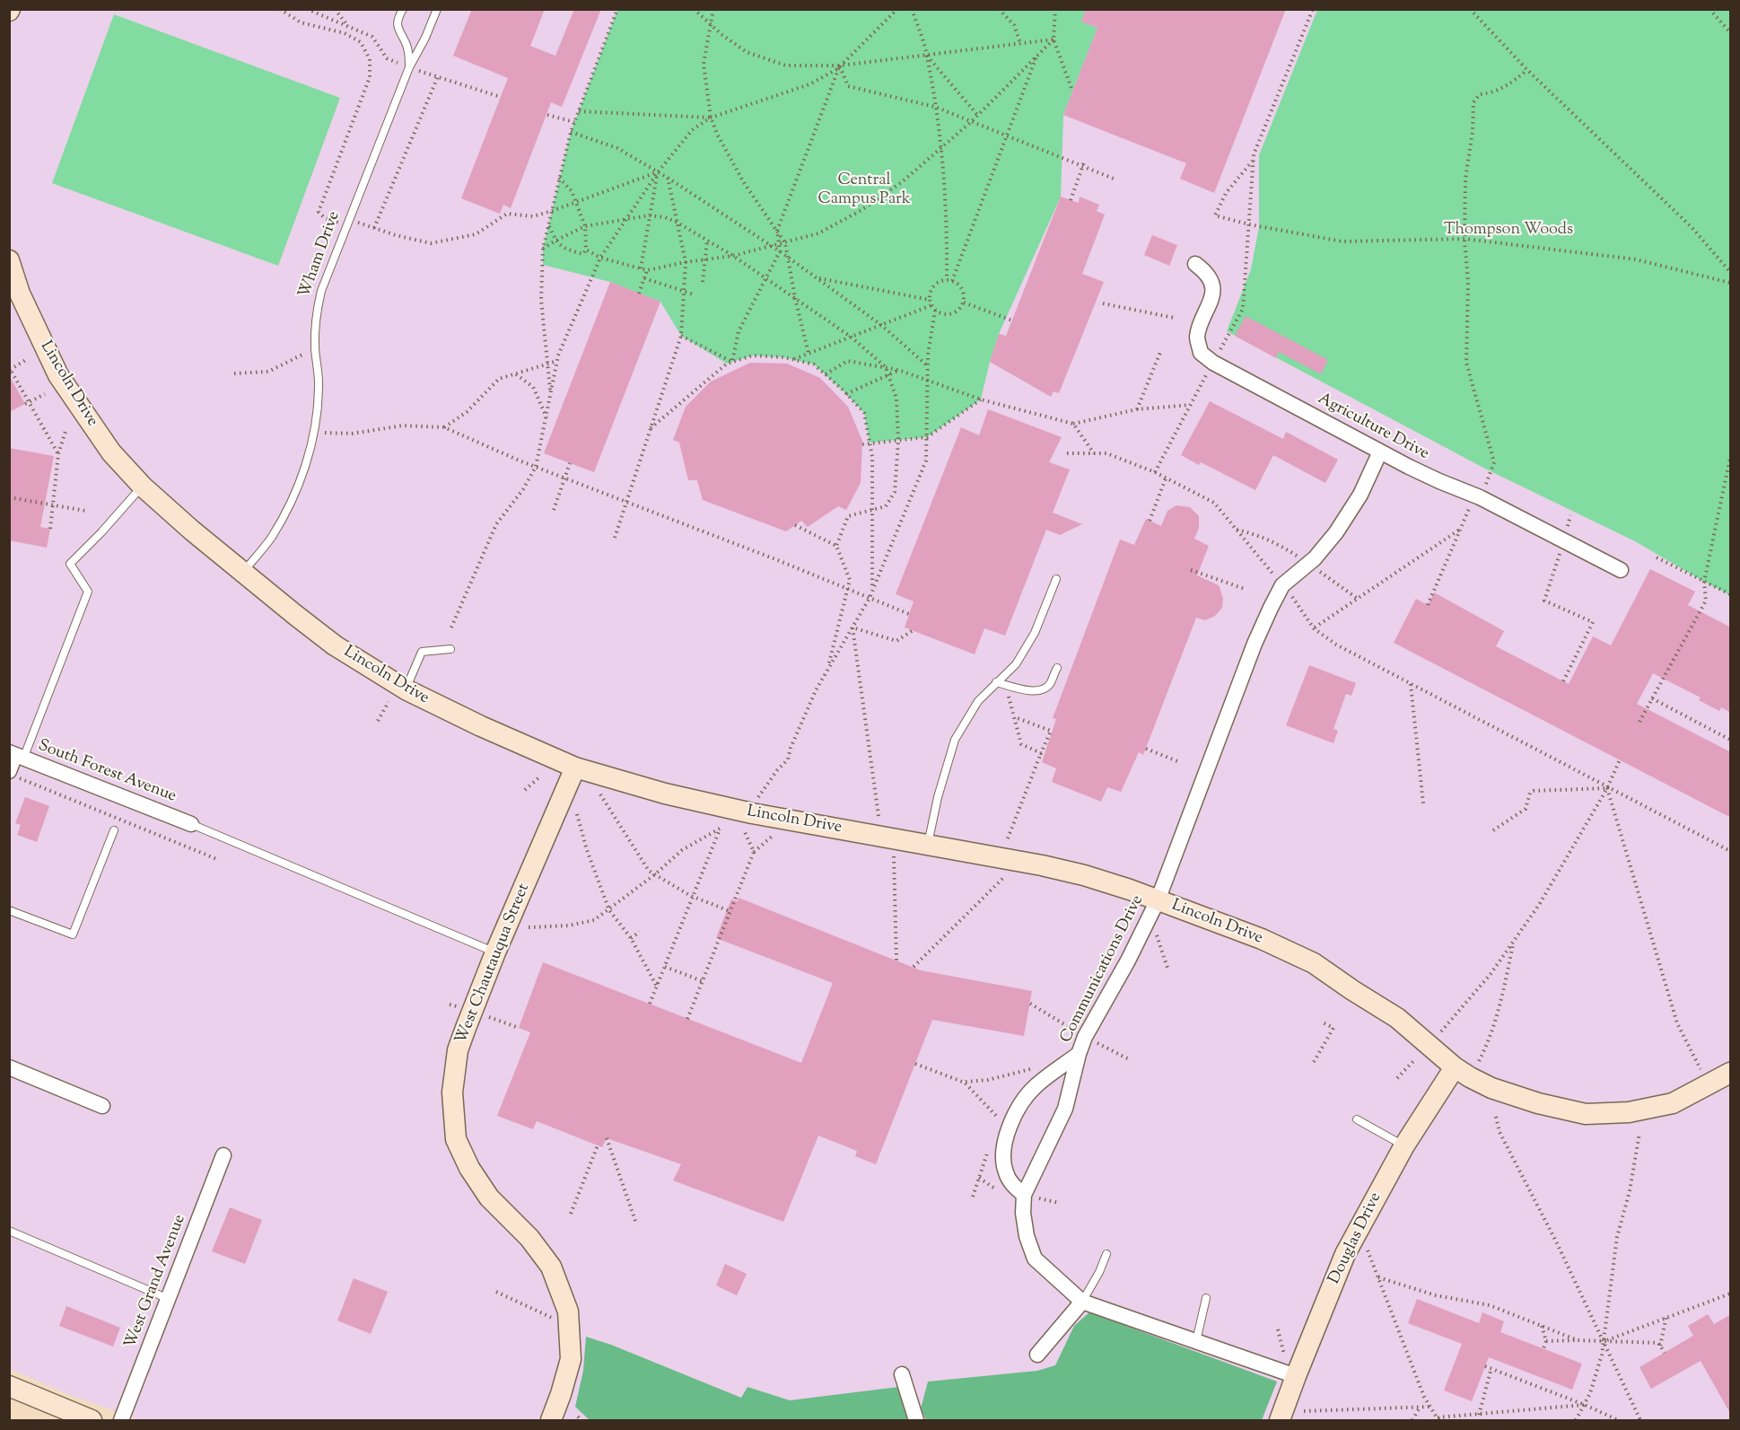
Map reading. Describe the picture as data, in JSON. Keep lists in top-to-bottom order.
{
  "streets": {
    "street": [
      "Lincoln Drive",
      "Agriculture Drive",
      "South Forest Avenue",
      "West Chautauqua Street",
      "Communications Drive",
      "Douglas Drive",
      "West Grand Avenue"
    ],
    "lane": ["Wham Drive"]
  },
  "crossings": [
    ["Wham Drive", "Lincoln Drive"],
    ["Lincoln Drive", "West Chautauqua Street"],
    ["Lincoln Drive", "Communications Drive"],
    ["Lincoln Drive", "Douglas Drive"],
    ["Agriculture Drive", "Communications Drive"],
    ["Communications Drive", "Douglas Drive"]
  ],
  "parks": ["Central Campus Park", "Thompson Woods"]
}
